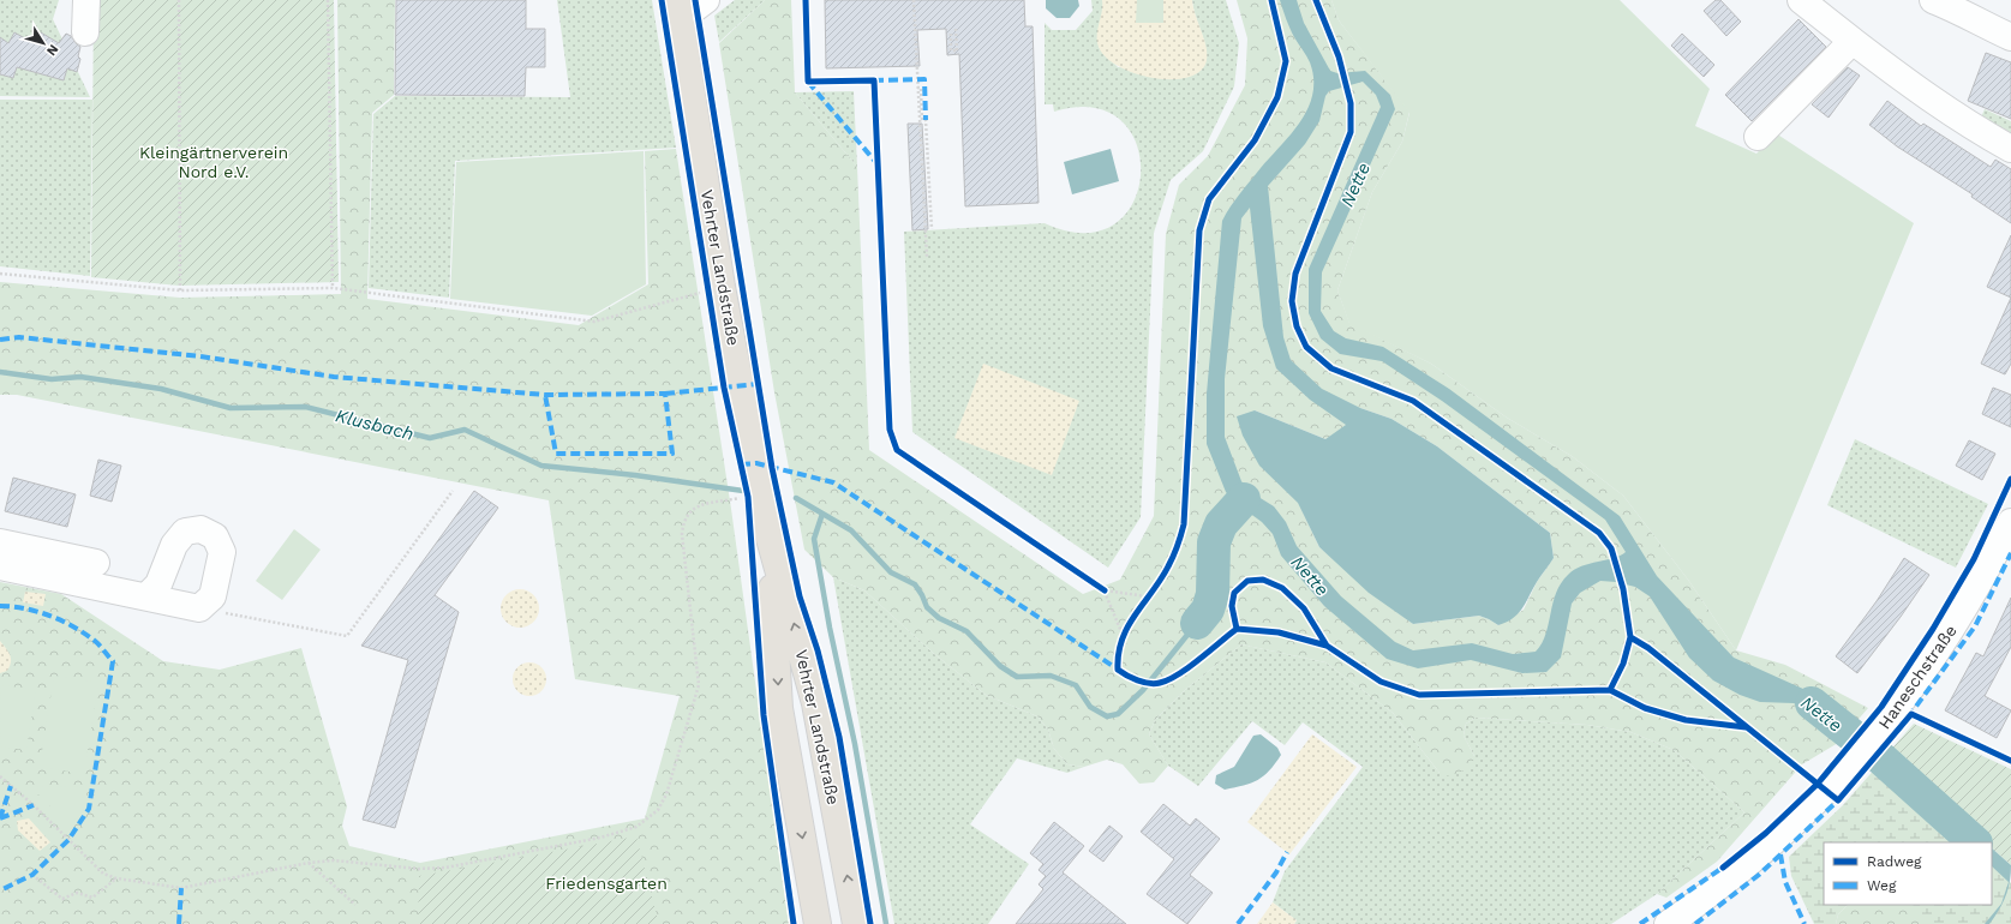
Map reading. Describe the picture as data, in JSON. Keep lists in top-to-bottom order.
{
  "streets": {
    "main road": ["Vehrter Landstraße"],
    "street": ["Haneschstraße"]
  },
  "water": ["Nette", "Klusbach"],
  "parks": ["Kleingärtnerverein Nord e.V.", "Friedensgarten"],
  "legend": ["Radweg", "Weg"],
  "north": "bottom right"
}
